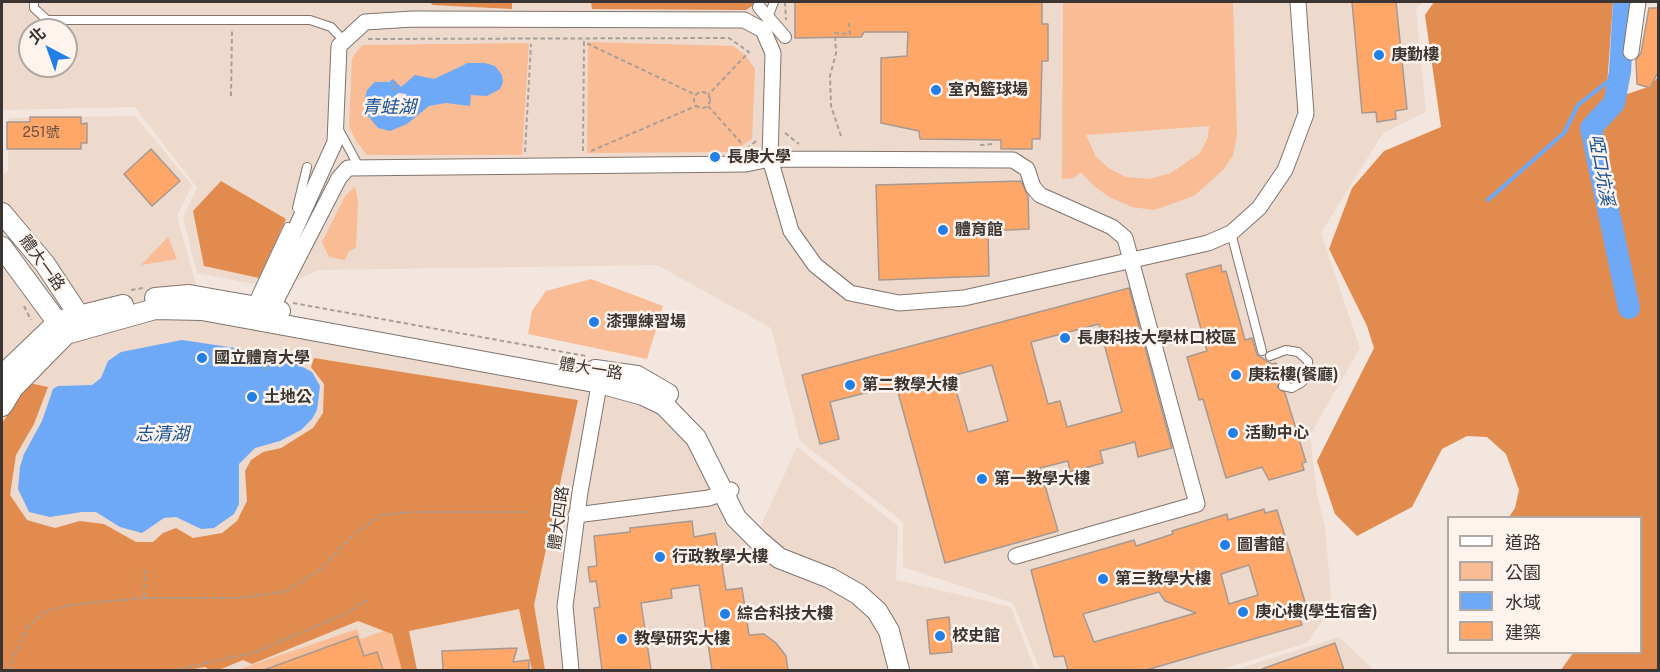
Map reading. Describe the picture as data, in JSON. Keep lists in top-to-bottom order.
{
  "streets": {
    "street": ["體大一路", "體大四路"]
  },
  "crossings": [
    ["體大一路", "體大四路"]
  ],
  "water": ["青蛙湖", "啞口坑溪", "志清湖"],
  "places": [
    "庚勤樓",
    "室內籃球場",
    "長庚大學",
    "體育館",
    "漆彈練習場",
    "長庚科技大學林口校區",
    "國立體育大學",
    "庚耘樓(餐廳)",
    "第二教學大樓",
    "土地公",
    "活動中心",
    "第一教學大樓",
    "圖書館",
    "行政教學大樓",
    "第三教學大樓",
    "庚心樓(學生宿舍)",
    "綜合科技大樓",
    "校史館",
    "教學研究大樓"
  ],
  "house_numbers": ["251號"],
  "legend": [
    "道路",
    "公園",
    "水域",
    "建築"
  ],
  "north": "top left"
}
